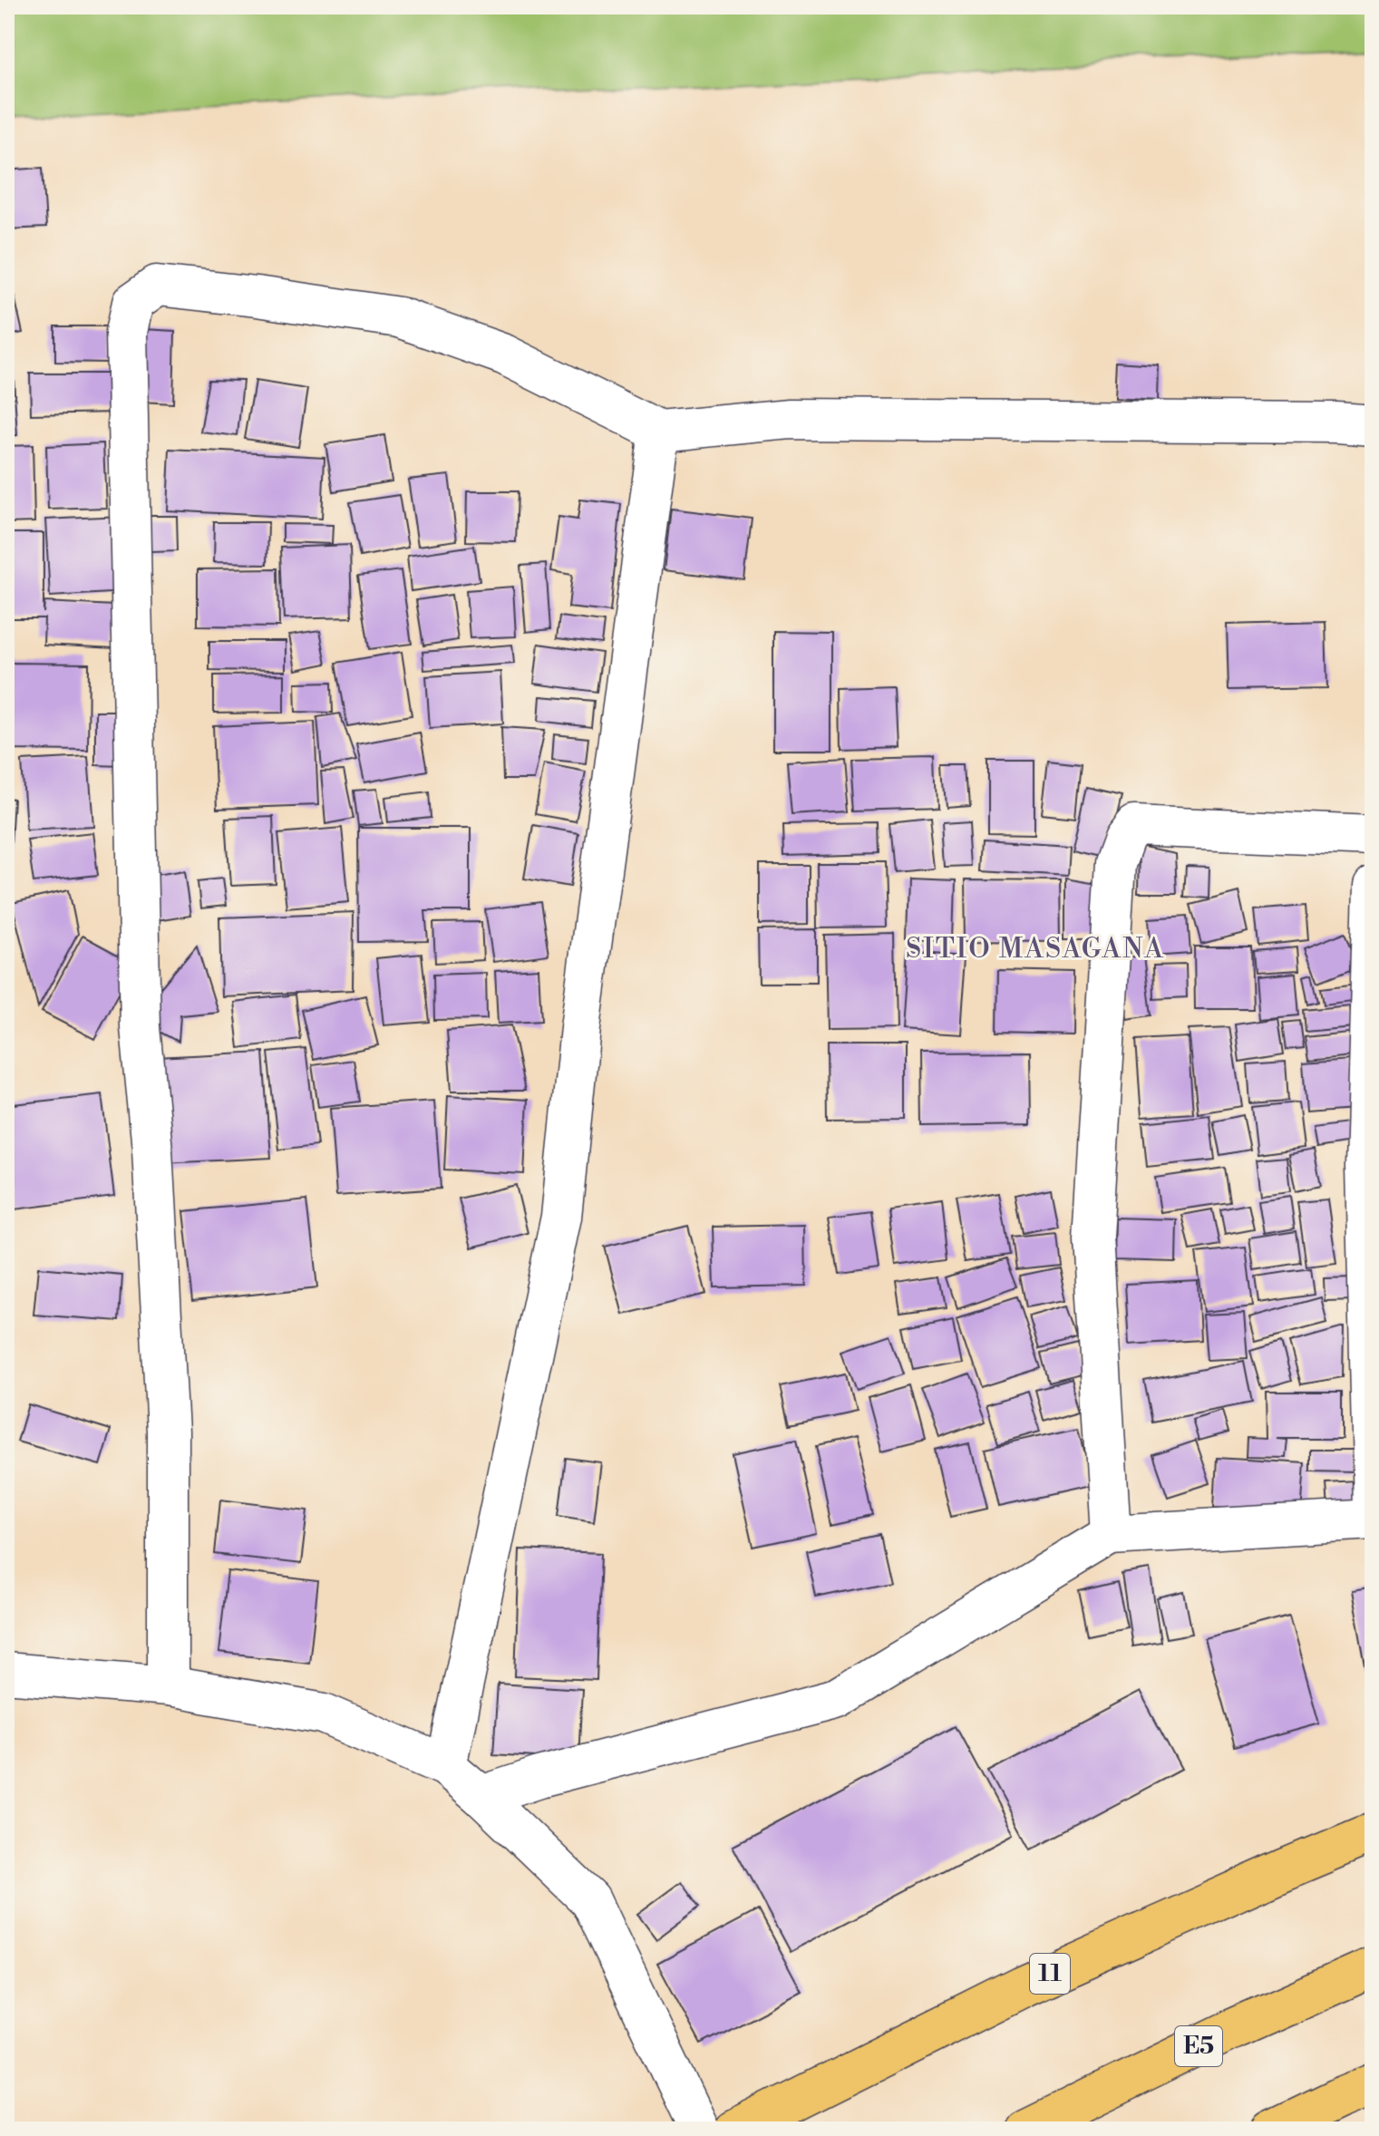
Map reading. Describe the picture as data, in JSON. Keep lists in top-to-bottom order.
{
  "streets": {
    "main road": ["11", "E5"]
  },
  "districts": ["SITIO MASAGANA"]
}
